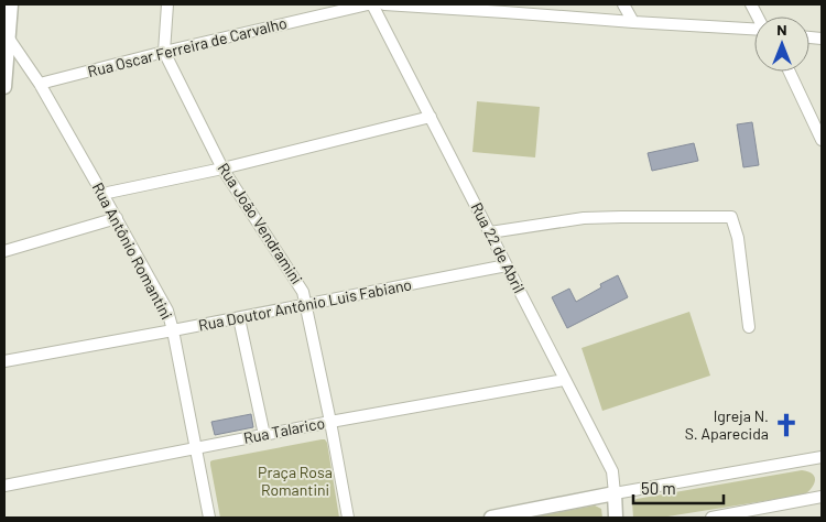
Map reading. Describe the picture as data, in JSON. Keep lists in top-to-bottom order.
{
  "streets": {
    "street": [
      "Rua Oscar Ferreira de Carvalho",
      "Rua João Vendramini",
      "Rua 22 de Abril",
      "Rua Antônio Romantini",
      "Rua Doutor Antônio Luis Fabiano",
      "Rua Talarico"
    ]
  },
  "crossings": [
    ["Rua Oscar Ferreira de Carvalho", "Rua João Vendramini"],
    ["Rua Oscar Ferreira de Carvalho", "Rua 22 de Abril"],
    ["Rua Oscar Ferreira de Carvalho", "Rua Antônio Romantini"],
    ["Rua João Vendramini", "Rua Doutor Antônio Luis Fabiano"],
    ["Rua João Vendramini", "Rua Talarico"],
    ["Rua 22 de Abril", "Rua Doutor Antônio Luis Fabiano"],
    ["Rua 22 de Abril", "Rua Talarico"],
    ["Rua Antônio Romantini", "Rua Doutor Antônio Luis Fabiano"],
    ["Rua Antônio Romantini", "Rua Talarico"]
  ],
  "parks": ["Praça Rosa Romantini"],
  "places": {
    "church": ["Igreja N. S. Aparecida"]
  },
  "scale_bar": "50 m",
  "north": "top"
}
